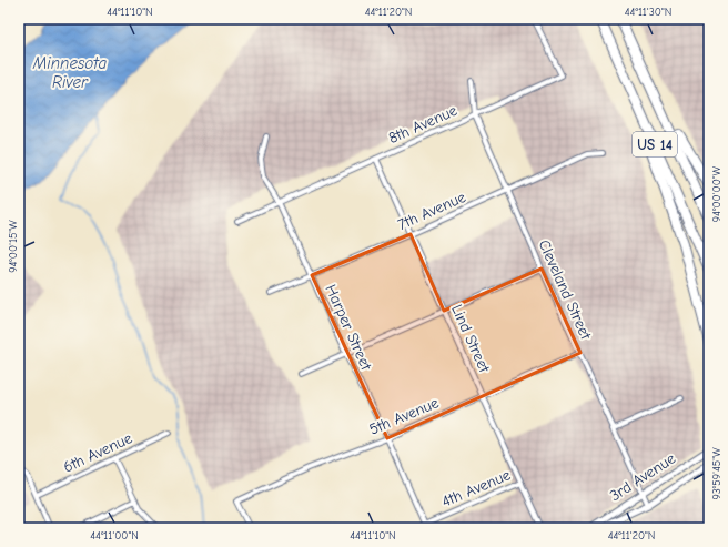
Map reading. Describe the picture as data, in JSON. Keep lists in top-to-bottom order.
{
  "streets": {
    "highway": ["US 14"],
    "street": [
      "8th Avenue",
      "7th Avenue",
      "Cleveland Street",
      "Harper Street",
      "Lind Street",
      "5th Avenue",
      "6th Avenue",
      "3rd Avenue",
      "4th Avenue"
    ]
  },
  "crossings": [
    ["8th Avenue", "Cleveland Street"],
    ["8th Avenue", "Harper Street"],
    ["8th Avenue", "Lind Street"],
    ["7th Avenue", "Cleveland Street"],
    ["7th Avenue", "Harper Street"],
    ["7th Avenue", "Lind Street"],
    ["Cleveland Street", "5th Avenue"],
    ["Cleveland Street", "3rd Avenue"],
    ["Harper Street", "5th Avenue"],
    ["Harper Street", "4th Avenue"],
    ["Lind Street", "5th Avenue"],
    ["Lind Street", "4th Avenue"]
  ],
  "water": ["Minnesota River"],
  "coordinates": [
    "44°11'10\"N",
    "44°11'20\"N",
    "44°11'30\"N",
    "94°00'00\"W",
    "94°00'15\"W",
    "93°59'45\"W",
    "44°11'00\"N"
  ]
}
